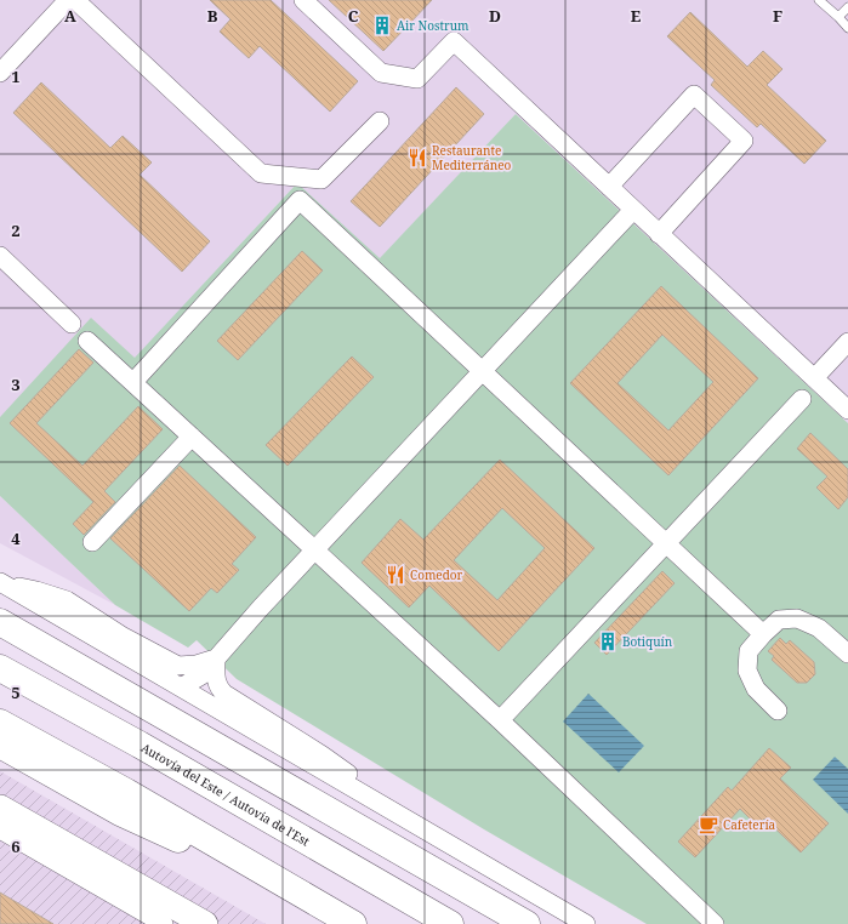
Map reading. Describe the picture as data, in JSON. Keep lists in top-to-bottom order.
{
  "streets": {
    "highway": ["Autovía del Este / Autovia de l'Est"]
  },
  "places": {
    "building": ["Air Nostrum", "Botiquín"],
    "restaurant": ["Restaurante Mediterráneo", "Comedor"],
    "cafe": ["Cafetería"]
  },
  "grid": {
    "columns": [
      "A",
      "B",
      "C",
      "D",
      "E",
      "F"
    ],
    "rows": [
      "1",
      "2",
      "3",
      "4",
      "5",
      "6"
    ]
  }
}
